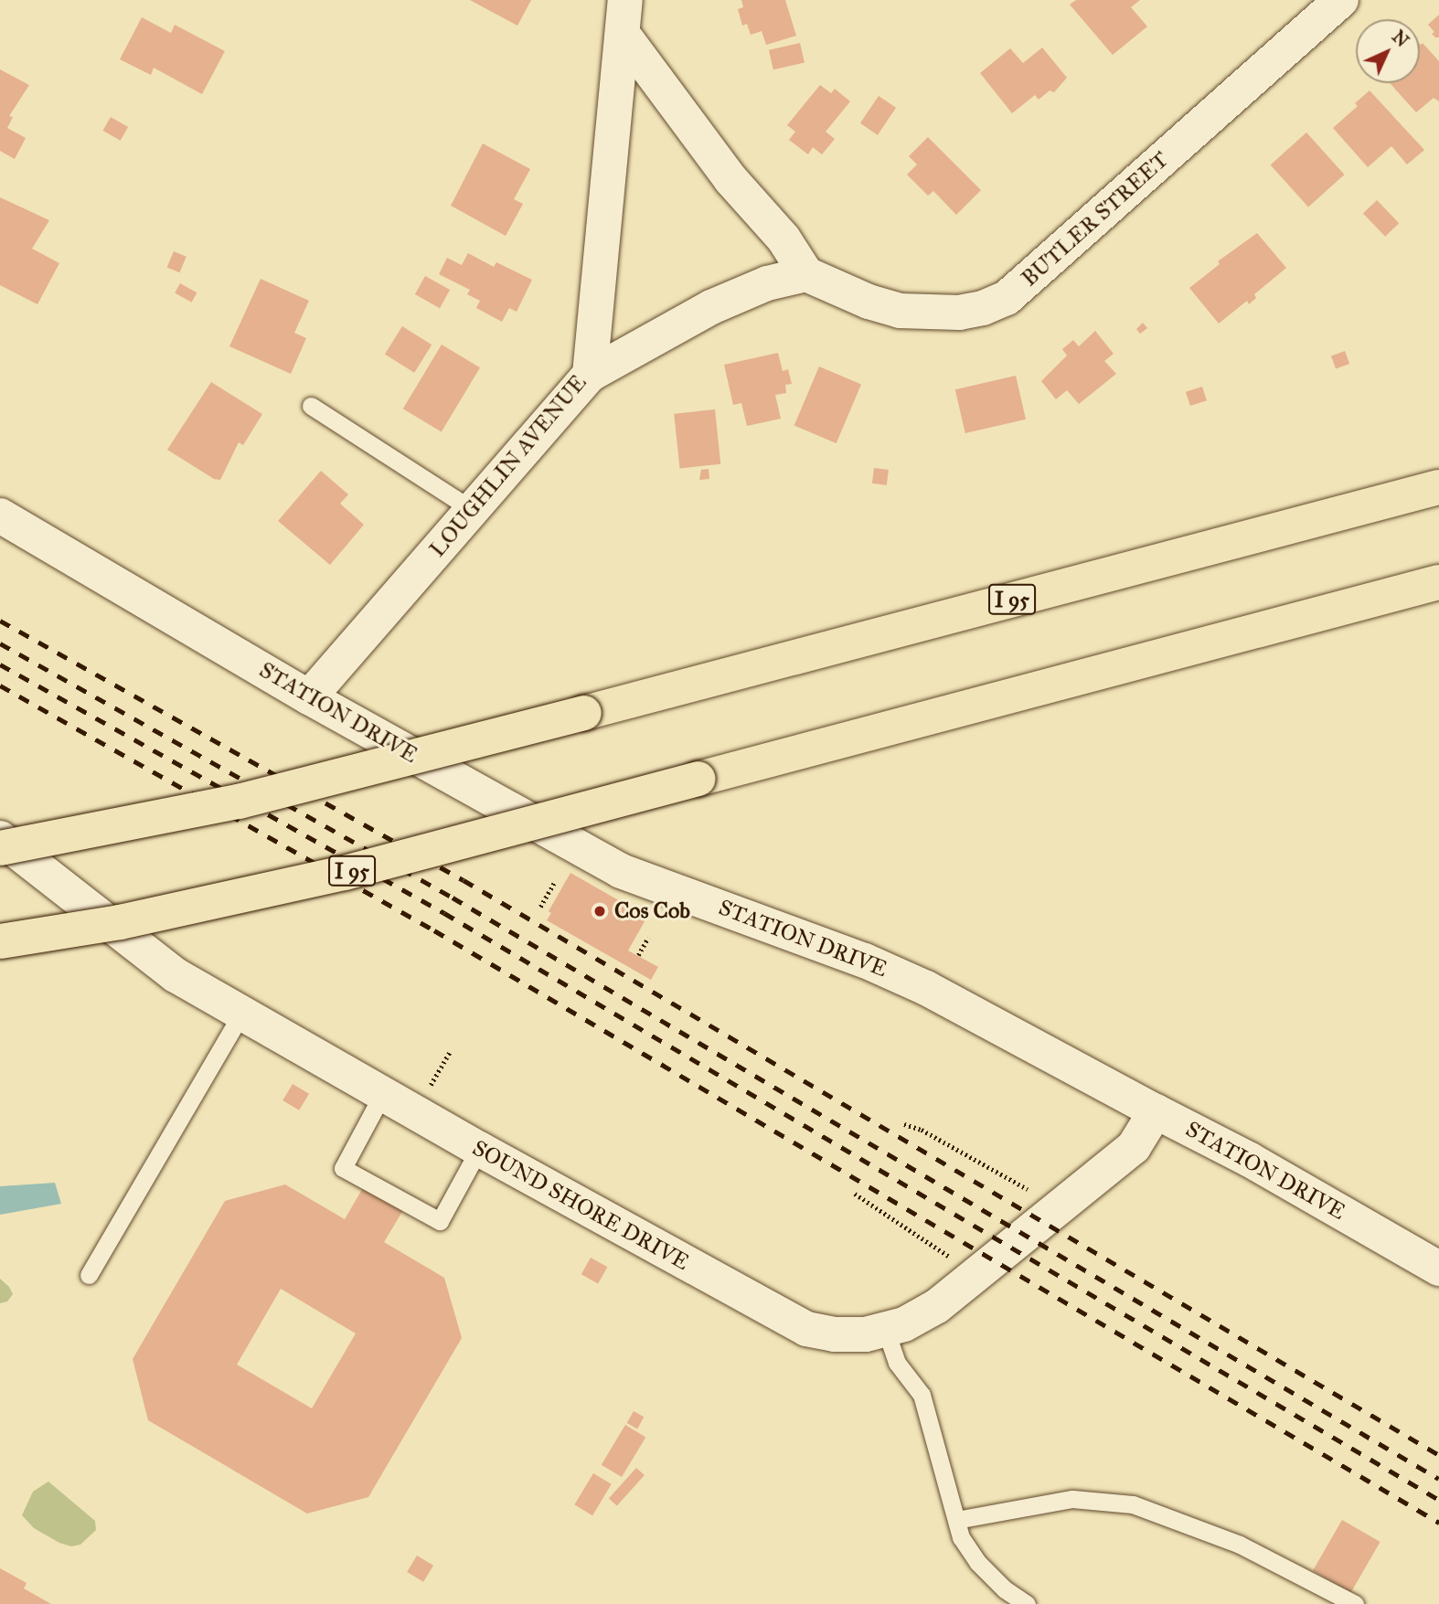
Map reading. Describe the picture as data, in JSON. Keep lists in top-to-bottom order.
{
  "streets": {
    "highway": ["I 95"],
    "street": [
      "BUTLER STREET",
      "LOUGHLIN AVENUE",
      "STATION DRIVE",
      "SOUND SHORE DRIVE"
    ]
  },
  "crossings": [
    ["LOUGHLIN AVENUE", "STATION DRIVE"],
    ["STATION DRIVE", "SOUND SHORE DRIVE"]
  ],
  "places": ["Cos Cob"],
  "north": "top right"
}
